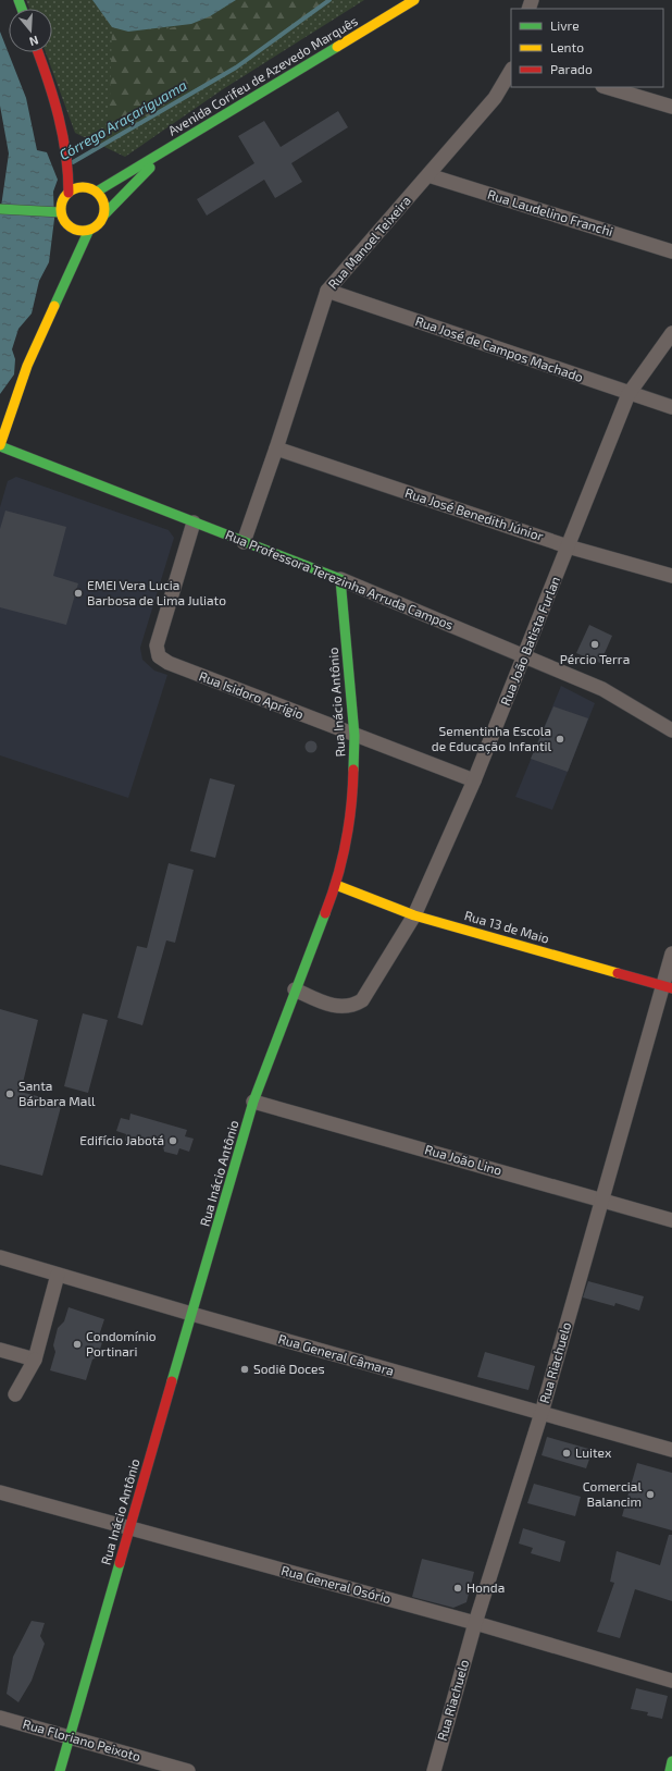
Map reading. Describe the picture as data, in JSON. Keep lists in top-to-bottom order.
{
  "streets": {
    "street": [
      "Avenida Corifeu de Azevedo Marquês",
      "Rua Laudelino Franchi",
      "Rua Manoel Teixeira",
      "Rua José de Campos Machado",
      "Rua José Benedith Júnior",
      "Rua Professora Terezinha Arruda Campos",
      "Rua João Batista Furlan",
      "Rua Isidoro Aprígio",
      "Rua Inácio Antônio",
      "Rua 13 de Maio",
      "Rua João Lino",
      "Rua General Câmara",
      "Rua Riachuelo",
      "Rua General Osório",
      "Rua Floriano Peixoto"
    ]
  },
  "crossings": [
    ["Rua Laudelino Franchi", "Rua Manoel Teixeira"],
    ["Rua Manoel Teixeira", "Rua José de Campos Machado"],
    ["Rua Manoel Teixeira", "Rua José Benedith Júnior"],
    ["Rua Manoel Teixeira", "Rua Professora Terezinha Arruda Campos"],
    ["Rua José de Campos Machado", "Rua João Batista Furlan"],
    ["Rua José Benedith Júnior", "Rua João Batista Furlan"],
    ["Rua Professora Terezinha Arruda Campos", "Rua João Batista Furlan"],
    ["Rua Professora Terezinha Arruda Campos", "Rua Isidoro Aprígio"],
    ["Rua Professora Terezinha Arruda Campos", "Rua Inácio Antônio"],
    ["Rua João Batista Furlan", "Rua Isidoro Aprígio"],
    ["Rua João Batista Furlan", "Rua Inácio Antônio"],
    ["Rua João Batista Furlan", "Rua 13 de Maio"],
    ["Rua Isidoro Aprígio", "Rua Inácio Antônio"],
    ["Rua Inácio Antônio", "Rua 13 de Maio"],
    ["Rua Inácio Antônio", "Rua João Lino"],
    ["Rua Inácio Antônio", "Rua General Câmara"],
    ["Rua Inácio Antônio", "Rua General Osório"],
    ["Rua Inácio Antônio", "Rua Floriano Peixoto"],
    ["Rua 13 de Maio", "Rua Riachuelo"],
    ["Rua João Lino", "Rua Riachuelo"],
    ["Rua General Câmara", "Rua Riachuelo"],
    ["Rua Riachuelo", "Rua General Osório"]
  ],
  "water": ["Córrego Araçariguama"],
  "places": [
    "EMEI Vera Lucia Barbosa de Lima Juliato",
    "Pércio Terra",
    "Sementinha Escola de Educação Infantil",
    "Santa Bárbara Mall",
    "Edifício Jabotá",
    "Condomínio Portinari",
    "Sodiê Doces",
    "Luitex",
    "Comercial Balancim",
    "Honda"
  ],
  "legend": ["Livre", "Lento", "Parado"],
  "north": "bottom"
}
